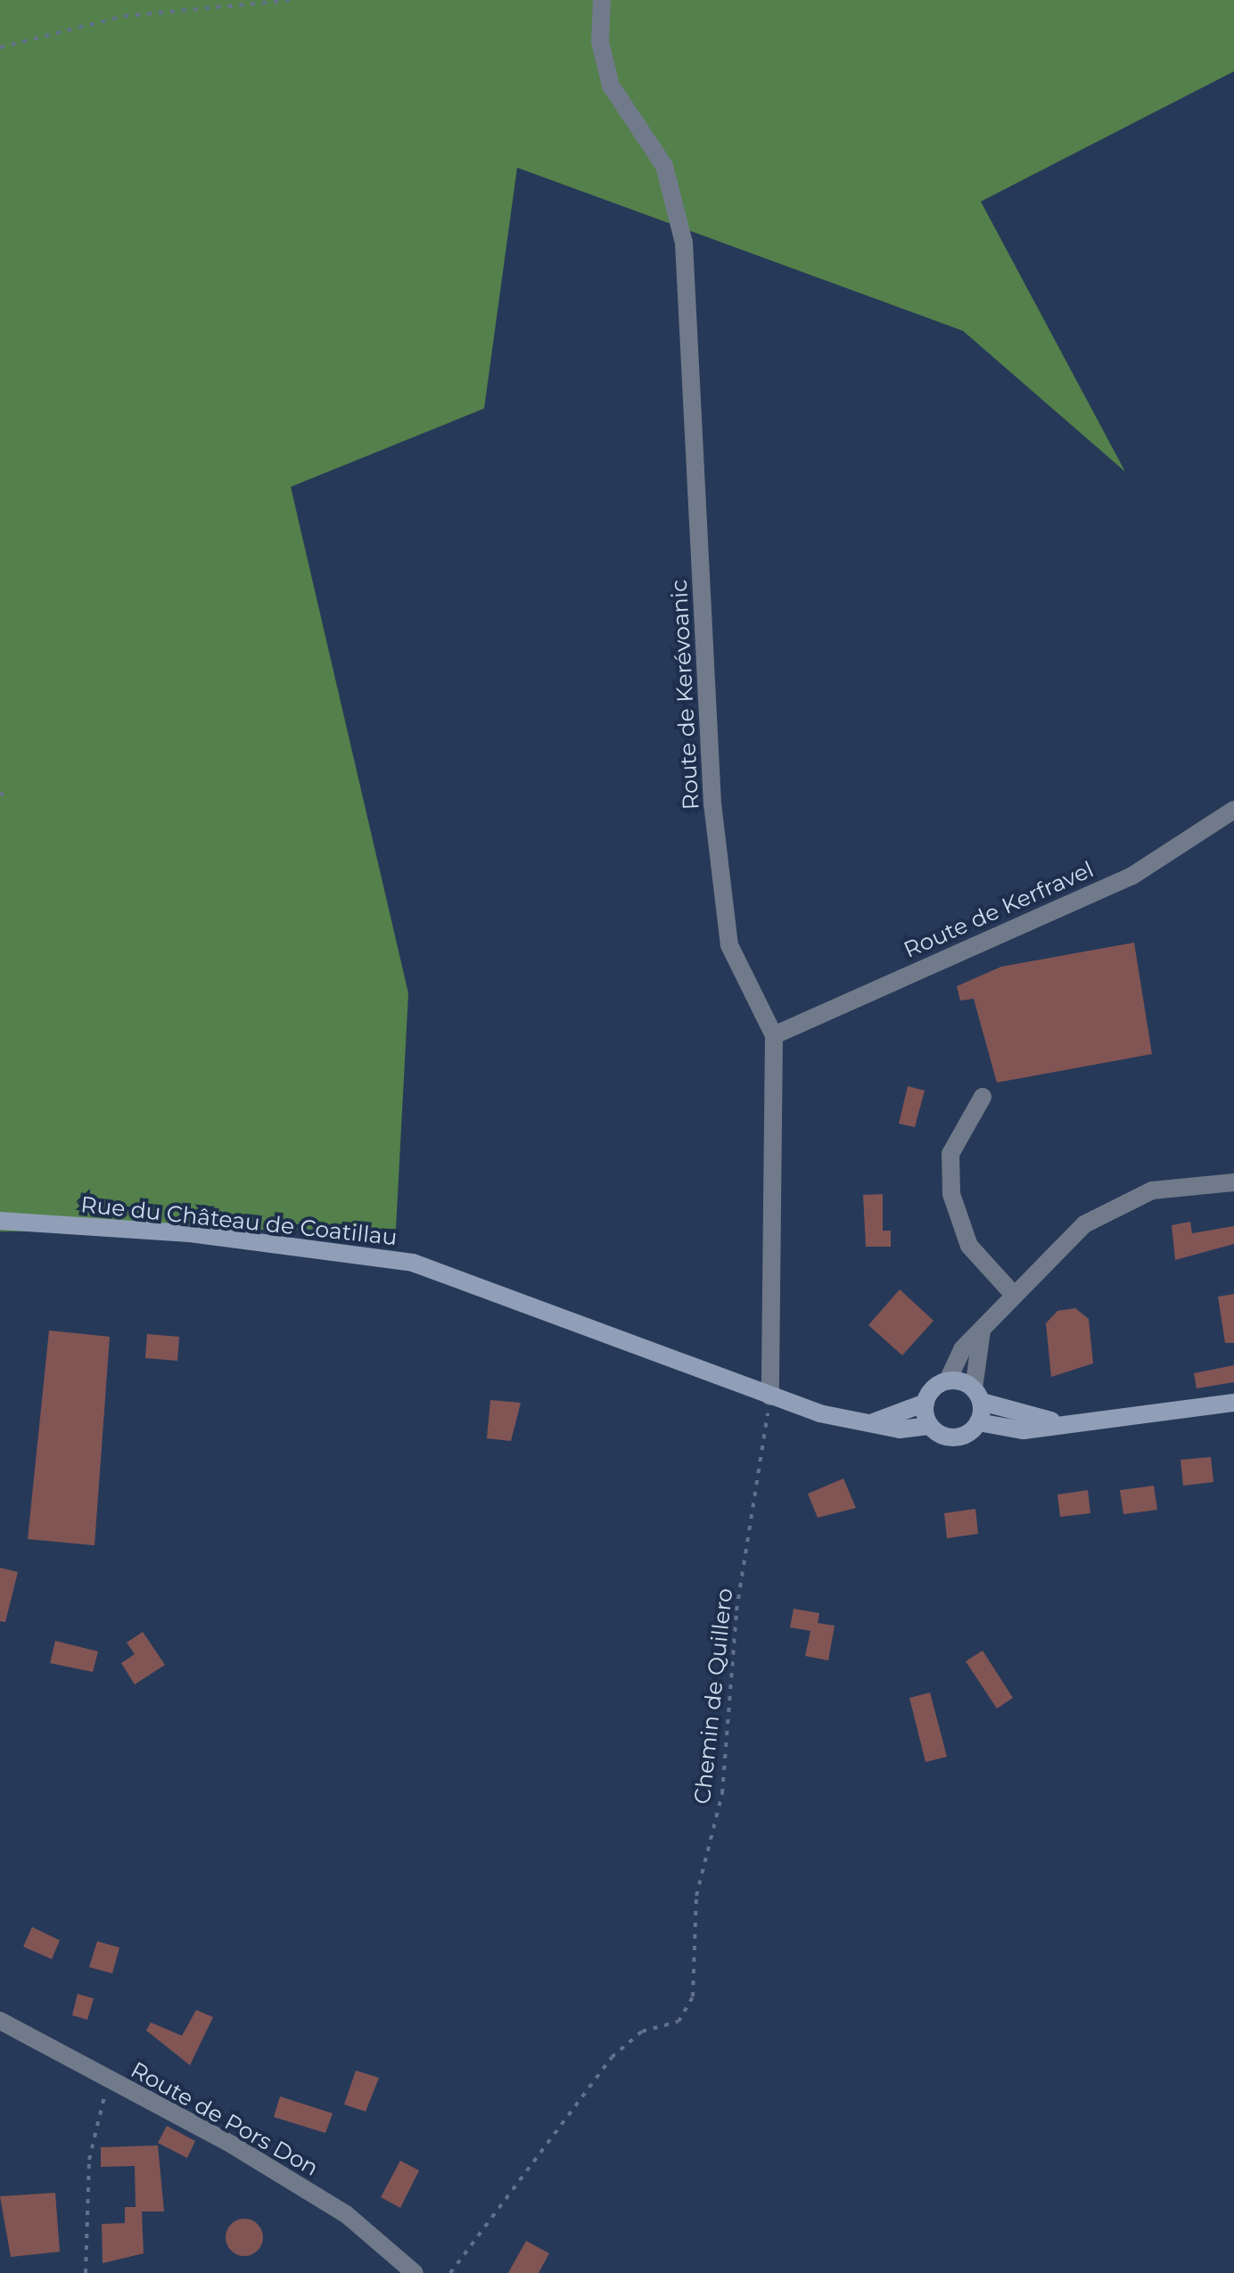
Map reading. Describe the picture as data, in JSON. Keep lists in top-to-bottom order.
{
  "streets": {
    "main road": ["Rue du Château de Coatillau"],
    "street": ["Route de Kerévoanic", "Route de Kerfravel", "Route de Pors Don"],
    "path": ["Chemin de Quillero"]
  },
  "crossings": [
    ["Route de Kerévoanic", "Route de Kerfravel"],
    ["Route de Kerévoanic", "Rue du Château de Coatillau"],
    ["Route de Kerévoanic", "Chemin de Quillero"],
    ["Rue du Château de Coatillau", "Chemin de Quillero"]
  ]
}
